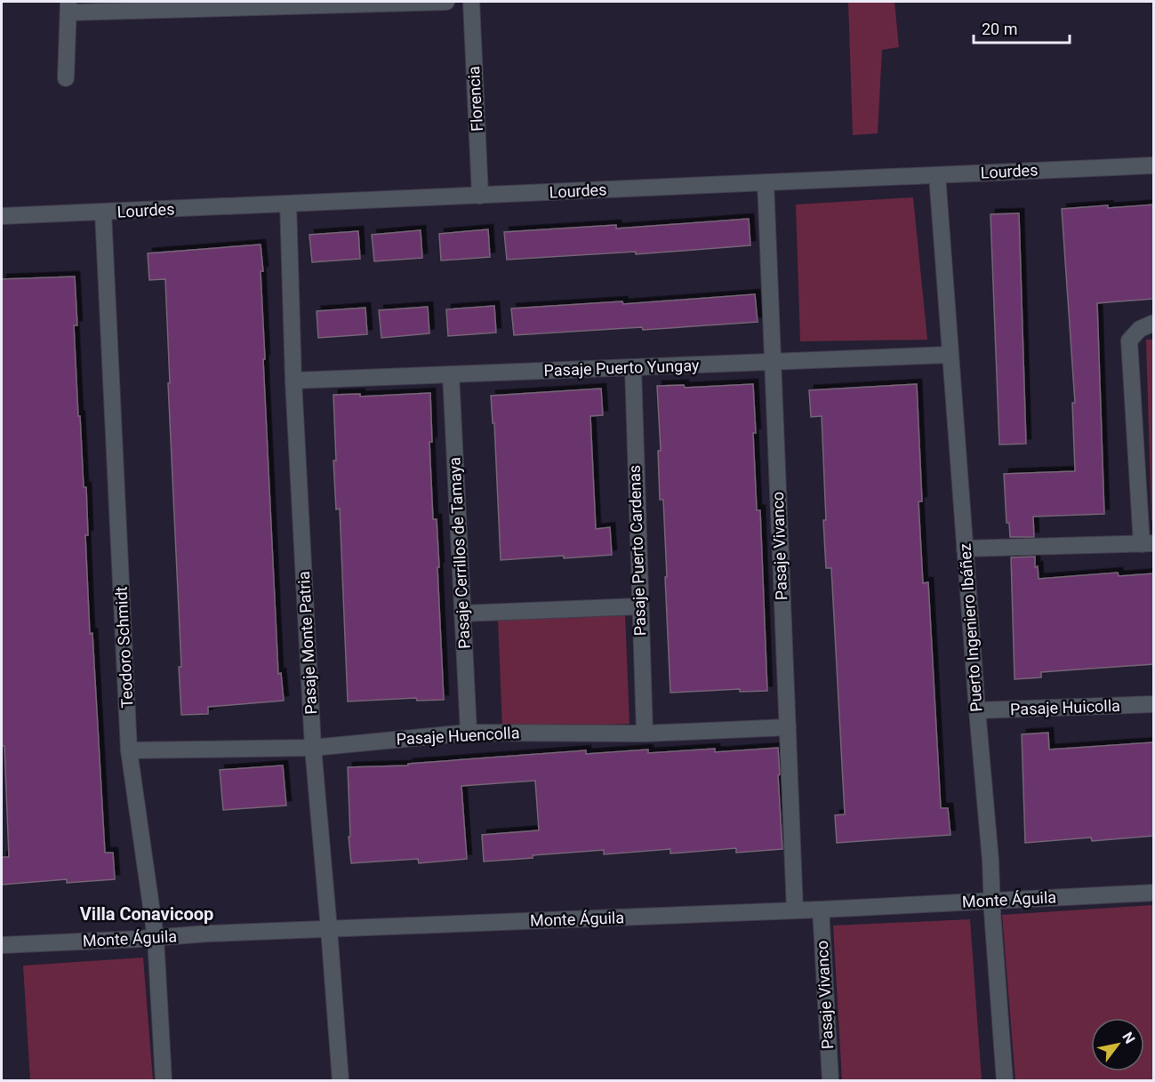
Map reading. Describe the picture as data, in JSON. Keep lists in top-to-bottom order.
{
  "streets": {
    "street": [
      "Florencia",
      "Lourdes",
      "Pasaje Puerto Yungay",
      "Pasaje Vivanco",
      "Pasaje Puerto Cardenas",
      "Pasaje Cerrillos de Tamaya",
      "Puerto Ingeniero Ibáñez",
      "Pasaje Monte Patria",
      "Teodoro Schmidt",
      "Pasaje Huicolla",
      "Pasaje Huencolla",
      "Monte Águila"
    ]
  },
  "crossings": [
    ["Florencia", "Lourdes"],
    ["Lourdes", "Pasaje Vivanco"],
    ["Lourdes", "Puerto Ingeniero Ibáñez"],
    ["Lourdes", "Pasaje Monte Patria"],
    ["Lourdes", "Teodoro Schmidt"],
    ["Pasaje Puerto Yungay", "Pasaje Vivanco"],
    ["Pasaje Puerto Yungay", "Pasaje Puerto Cardenas"],
    ["Pasaje Puerto Yungay", "Pasaje Cerrillos de Tamaya"],
    ["Pasaje Puerto Yungay", "Puerto Ingeniero Ibáñez"],
    ["Pasaje Puerto Yungay", "Pasaje Monte Patria"],
    ["Pasaje Vivanco", "Pasaje Huencolla"],
    ["Pasaje Vivanco", "Monte Águila"],
    ["Pasaje Puerto Cardenas", "Pasaje Huencolla"],
    ["Pasaje Cerrillos de Tamaya", "Pasaje Huencolla"],
    ["Puerto Ingeniero Ibáñez", "Pasaje Huicolla"],
    ["Puerto Ingeniero Ibáñez", "Monte Águila"],
    ["Pasaje Monte Patria", "Pasaje Huencolla"],
    ["Pasaje Monte Patria", "Monte Águila"],
    ["Teodoro Schmidt", "Pasaje Huencolla"],
    ["Teodoro Schmidt", "Monte Águila"]
  ],
  "districts": ["Villa Conavicoop"],
  "scale_bar": "20 m",
  "north": "top right"
}
